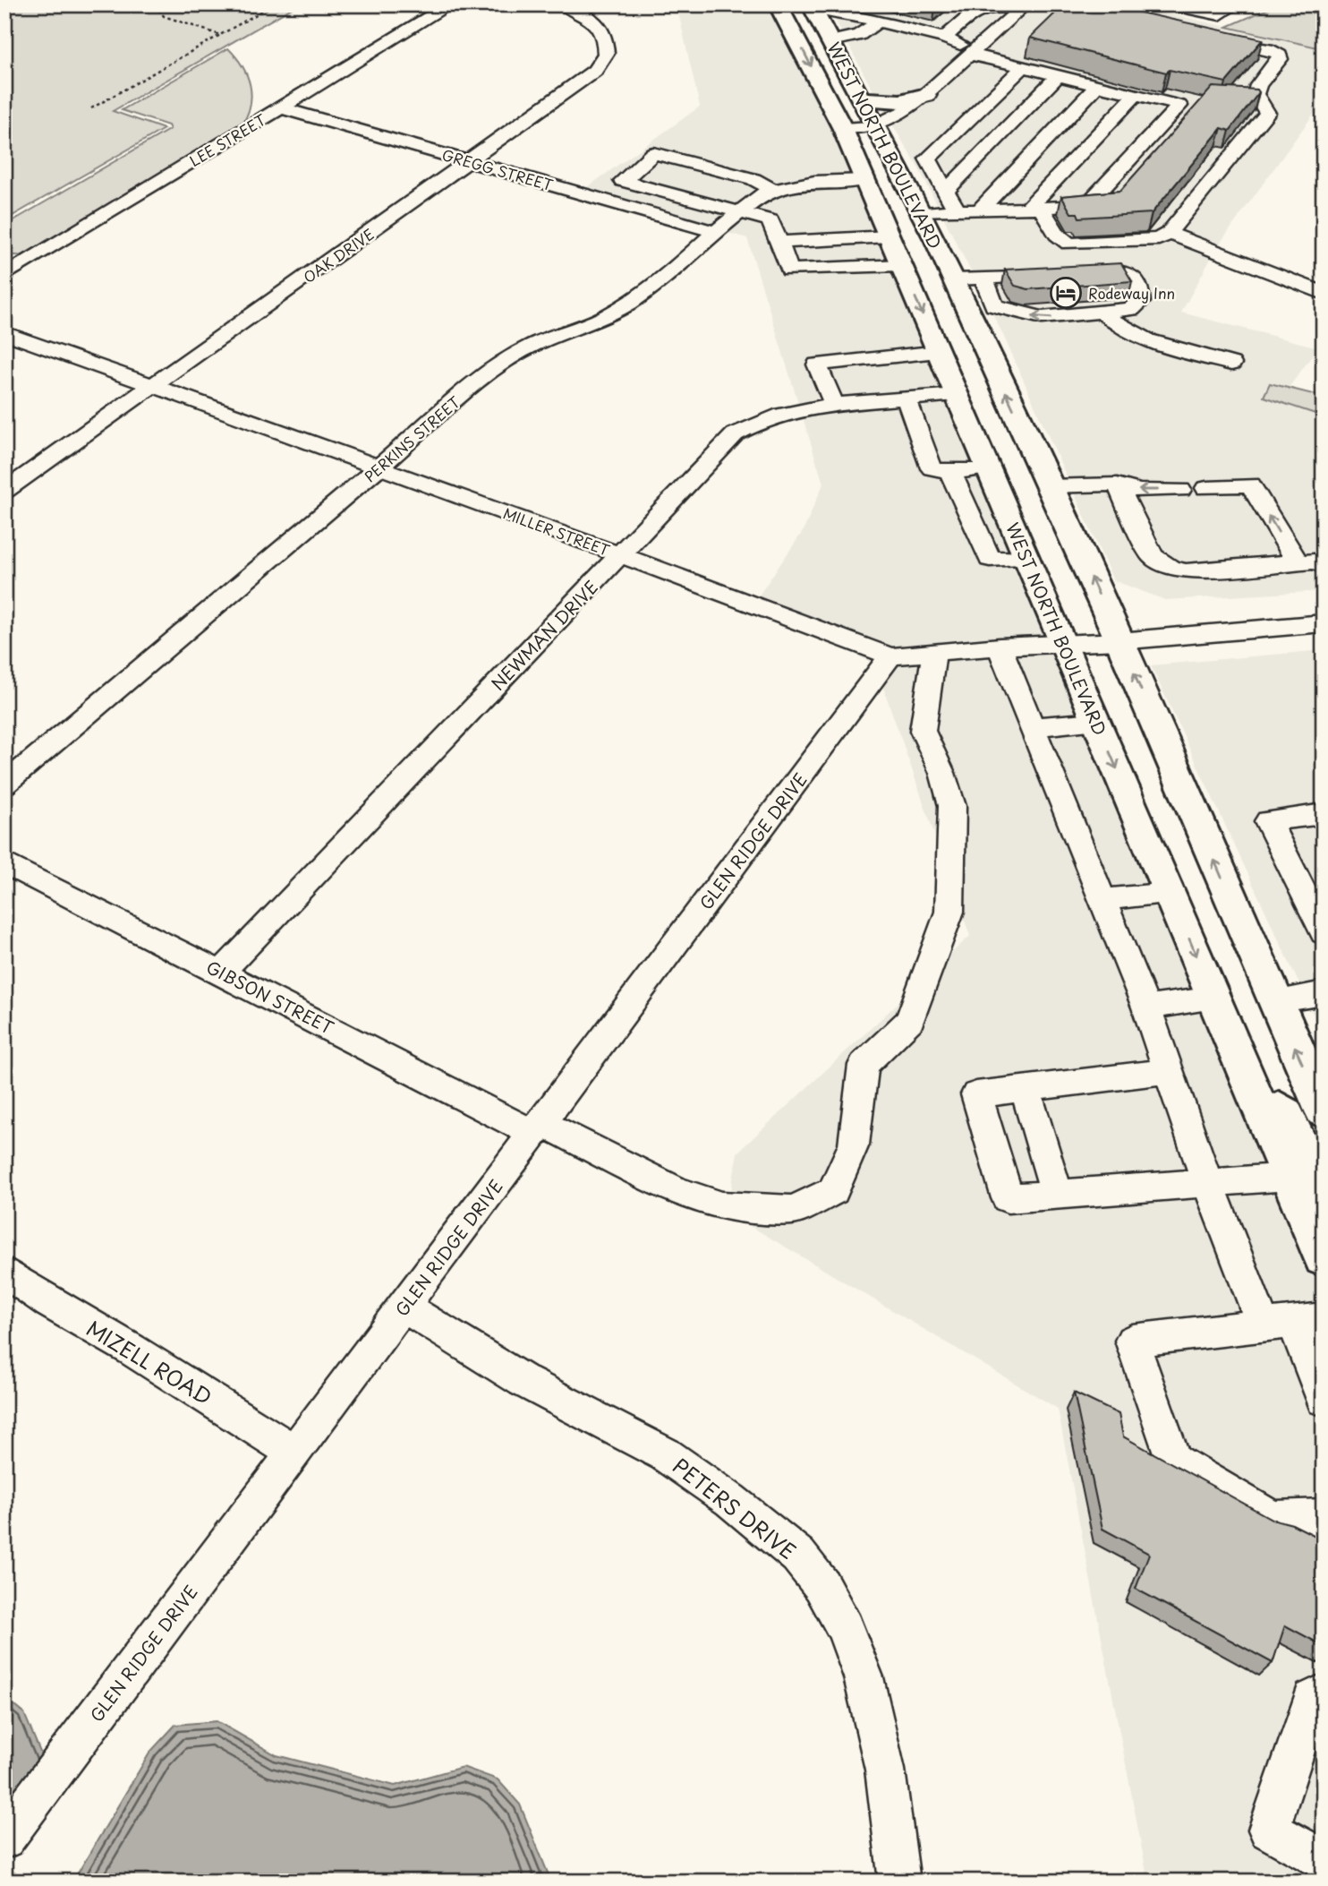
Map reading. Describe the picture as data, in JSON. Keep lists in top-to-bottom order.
{
  "streets": {
    "main road": ["WEST NORTH BOULEVARD"],
    "street": [
      "LEE STREET",
      "GREGG STREET",
      "OAK DRIVE",
      "PERKINS STREET",
      "MILLER STREET",
      "NEWMAN DRIVE",
      "GLEN RIDGE DRIVE",
      "GIBSON STREET",
      "MIZELL ROAD",
      "PETERS DRIVE"
    ]
  },
  "crossings": [
    ["LEE STREET", "GREGG STREET"],
    ["WEST NORTH BOULEVARD", "PERKINS STREET"],
    ["WEST NORTH BOULEVARD", "MILLER STREET"],
    ["WEST NORTH BOULEVARD", "NEWMAN DRIVE"],
    ["GREGG STREET", "OAK DRIVE"],
    ["GREGG STREET", "PERKINS STREET"],
    ["OAK DRIVE", "MILLER STREET"],
    ["PERKINS STREET", "MILLER STREET"],
    ["MILLER STREET", "NEWMAN DRIVE"],
    ["MILLER STREET", "GLEN RIDGE DRIVE"],
    ["MILLER STREET", "GIBSON STREET"],
    ["NEWMAN DRIVE", "GIBSON STREET"],
    ["GLEN RIDGE DRIVE", "GIBSON STREET"],
    ["GLEN RIDGE DRIVE", "MIZELL ROAD"],
    ["GLEN RIDGE DRIVE", "PETERS DRIVE"]
  ],
  "places": {
    "hotel": ["Rodeway Inn"]
  }
}
